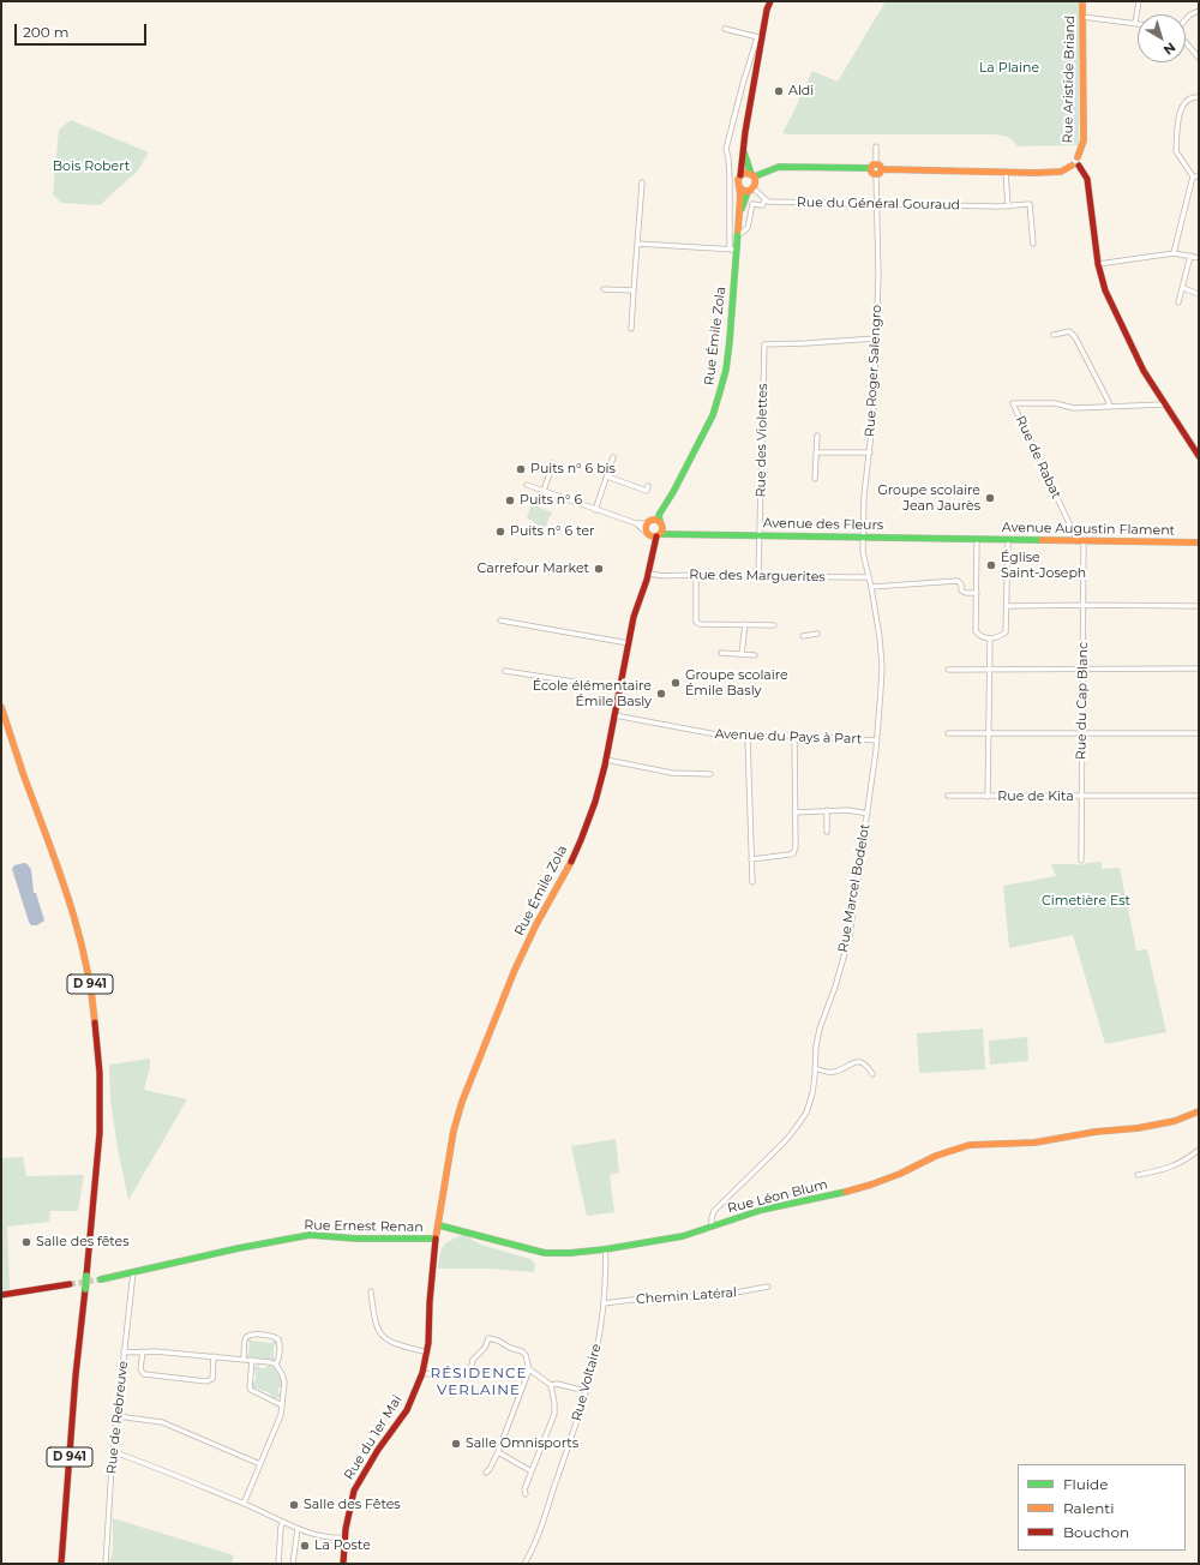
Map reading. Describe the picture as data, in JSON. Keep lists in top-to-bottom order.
{
  "streets": {
    "street": [
      "Rue Aristide Briand",
      "Rue du Général Gouraud",
      "Rue Émile Zola",
      "Rue Roger Salengro",
      "Rue des Violettes",
      "Rue de Rabat",
      "Avenue des Fleurs",
      "Avenue Augustin Flament",
      "Rue des Marguerites",
      "Rue du Cap Blanc",
      "Avenue du Pays à Part",
      "Rue de Kita",
      "Rue Marcel Bodelot",
      "D 941",
      "Rue Léon Blum",
      "Rue Ernest Renan",
      "Chemin Latéral",
      "Rue Voltaire",
      "Rue de Rebreuve",
      "Rue du 1er Mai"
    ]
  },
  "crossings": [
    ["Rue du Général Gouraud", "Rue Roger Salengro"],
    ["Rue Émile Zola", "Avenue des Fleurs"],
    ["Rue Émile Zola", "Rue des Marguerites"],
    ["Rue Émile Zola", "Avenue du Pays à Part"],
    ["Rue Émile Zola", "Rue Léon Blum"],
    ["Rue Émile Zola", "Rue Ernest Renan"],
    ["Rue Émile Zola", "Rue du 1er Mai"],
    ["Rue Roger Salengro", "Rue des Violettes"],
    ["Rue Roger Salengro", "Avenue des Fleurs"],
    ["Rue Roger Salengro", "Rue Marcel Bodelot"],
    ["Rue des Violettes", "Avenue des Fleurs"],
    ["Rue des Violettes", "Rue des Marguerites"],
    ["Rue de Rabat", "Avenue Augustin Flament"],
    ["Rue de Rabat", "Rue du Cap Blanc"],
    ["Avenue des Fleurs", "Avenue Augustin Flament"],
    ["Avenue des Fleurs", "Rue Marcel Bodelot"],
    ["Avenue Augustin Flament", "Rue du Cap Blanc"],
    ["Rue des Marguerites", "Rue Marcel Bodelot"],
    ["Rue du Cap Blanc", "Rue de Kita"],
    ["Avenue du Pays à Part", "Rue Marcel Bodelot"],
    ["Rue Marcel Bodelot", "Rue Léon Blum"],
    ["Rue Léon Blum", "Rue Voltaire"],
    ["Rue Ernest Renan", "Rue de Rebreuve"],
    ["Rue Ernest Renan", "Rue du 1er Mai"],
    ["Chemin Latéral", "Rue Voltaire"]
  ],
  "districts": ["RÉSIDENCE VERLAINE"],
  "parks": ["La Plaine", "Bois Robert", "Cimetière Est"],
  "places": [
    "Aldi",
    "Puits n° 6 bis",
    "Groupe scolaire Jean Jaurès",
    "Puits n° 6",
    "Puits n° 6 ter",
    "Église Saint-Joseph",
    "Carrefour Market",
    "Groupe scolaire Émile Basly",
    "École élémentaire Émile Basly",
    "Salle des fêtes",
    "Salle Omnisports",
    "Salle des Fêtes",
    "La Poste"
  ],
  "legend": ["Fluide", "Ralenti", "Bouchon"],
  "scale_bar": "200 m",
  "north": "bottom right"
}
